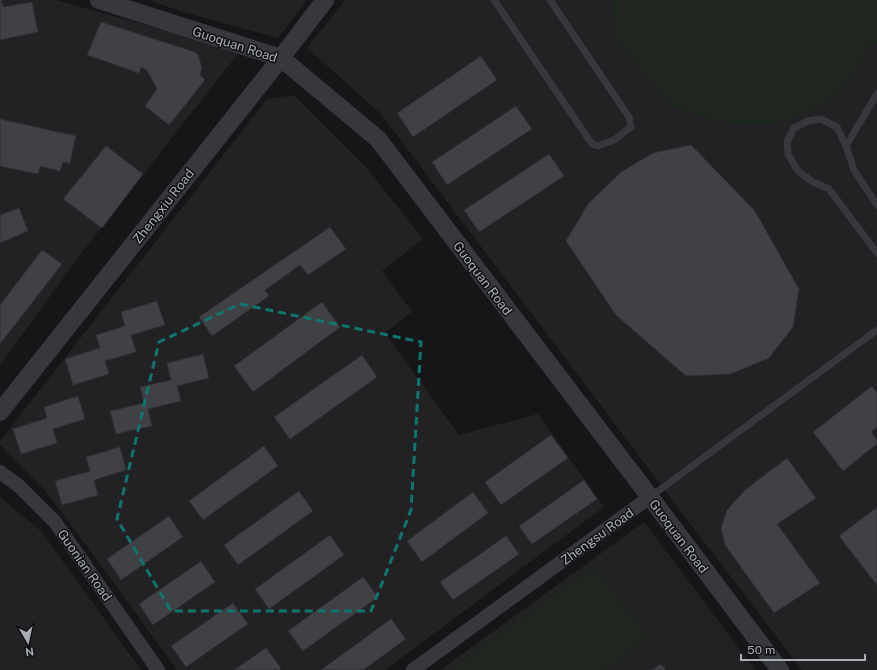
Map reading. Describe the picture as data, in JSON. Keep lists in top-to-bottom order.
{
  "streets": {
    "street": [
      "Guoquan Road",
      "Zhengxiu Road",
      "Zhengsu Road",
      "Guonian Road"
    ]
  },
  "crossings": [
    ["Guoquan Road", "Zhengxiu Road"],
    ["Guoquan Road", "Zhengsu Road"]
  ],
  "scale_bar": "50 m",
  "north": "bottom"
}
